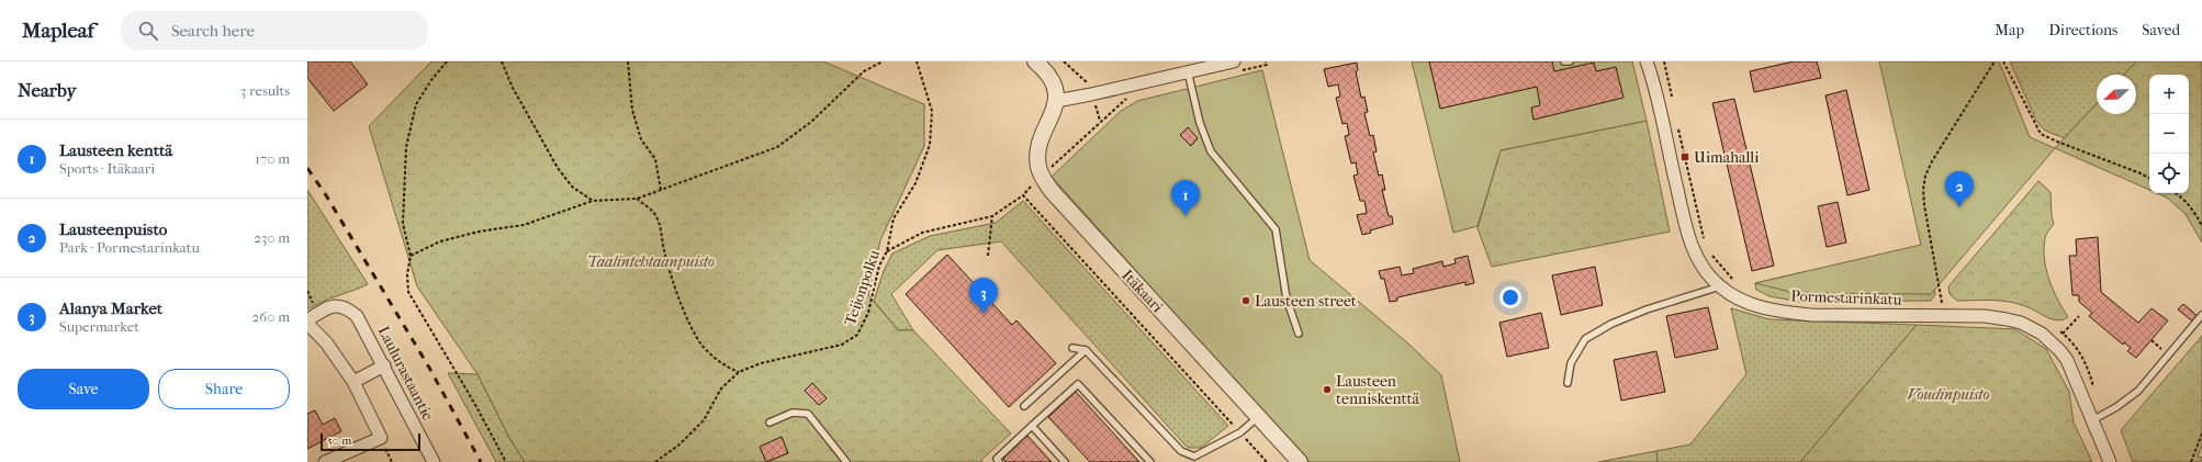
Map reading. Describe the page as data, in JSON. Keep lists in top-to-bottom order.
{
  "streets": {
    "street": ["Itäkaari", "Pormestarinkatu", "Laulurastaantie"],
    "path": ["Teijonpolku"]
  },
  "parks": ["Taalintehtaanpuisto", "Voudinpuisto"],
  "places": {
    "transit": ["Uimahalli"],
    "other": ["Lausteen street", "Lausteen tenniskenttä"]
  },
  "scale_bar": "50 m",
  "north": "bottom left",
  "page": {
    "header": "Mapleaf",
    "search": "Search here",
    "nav": ["Map", "Directions", "Saved"],
    "heading": ["Nearby", "3 results"],
    "map_buttons": ["+", "−"],
    "list": [
      {
        "mark": "1",
        "name": "Lausteen kenttä",
        "note": "Sports · Itäkaari",
        "value": "170 m"
      },
      {
        "mark": "2",
        "name": "Lausteenpuisto",
        "note": "Park · Pormestarinkatu",
        "value": "230 m"
      },
      {
        "mark": "3",
        "name": "Alanya Market",
        "note": "Supermarket",
        "value": "260 m"
      }
    ],
    "pins": ["2", "1", "3"],
    "buttons": ["Save", "Share"],
    "scale": "50 m"
  }
}
